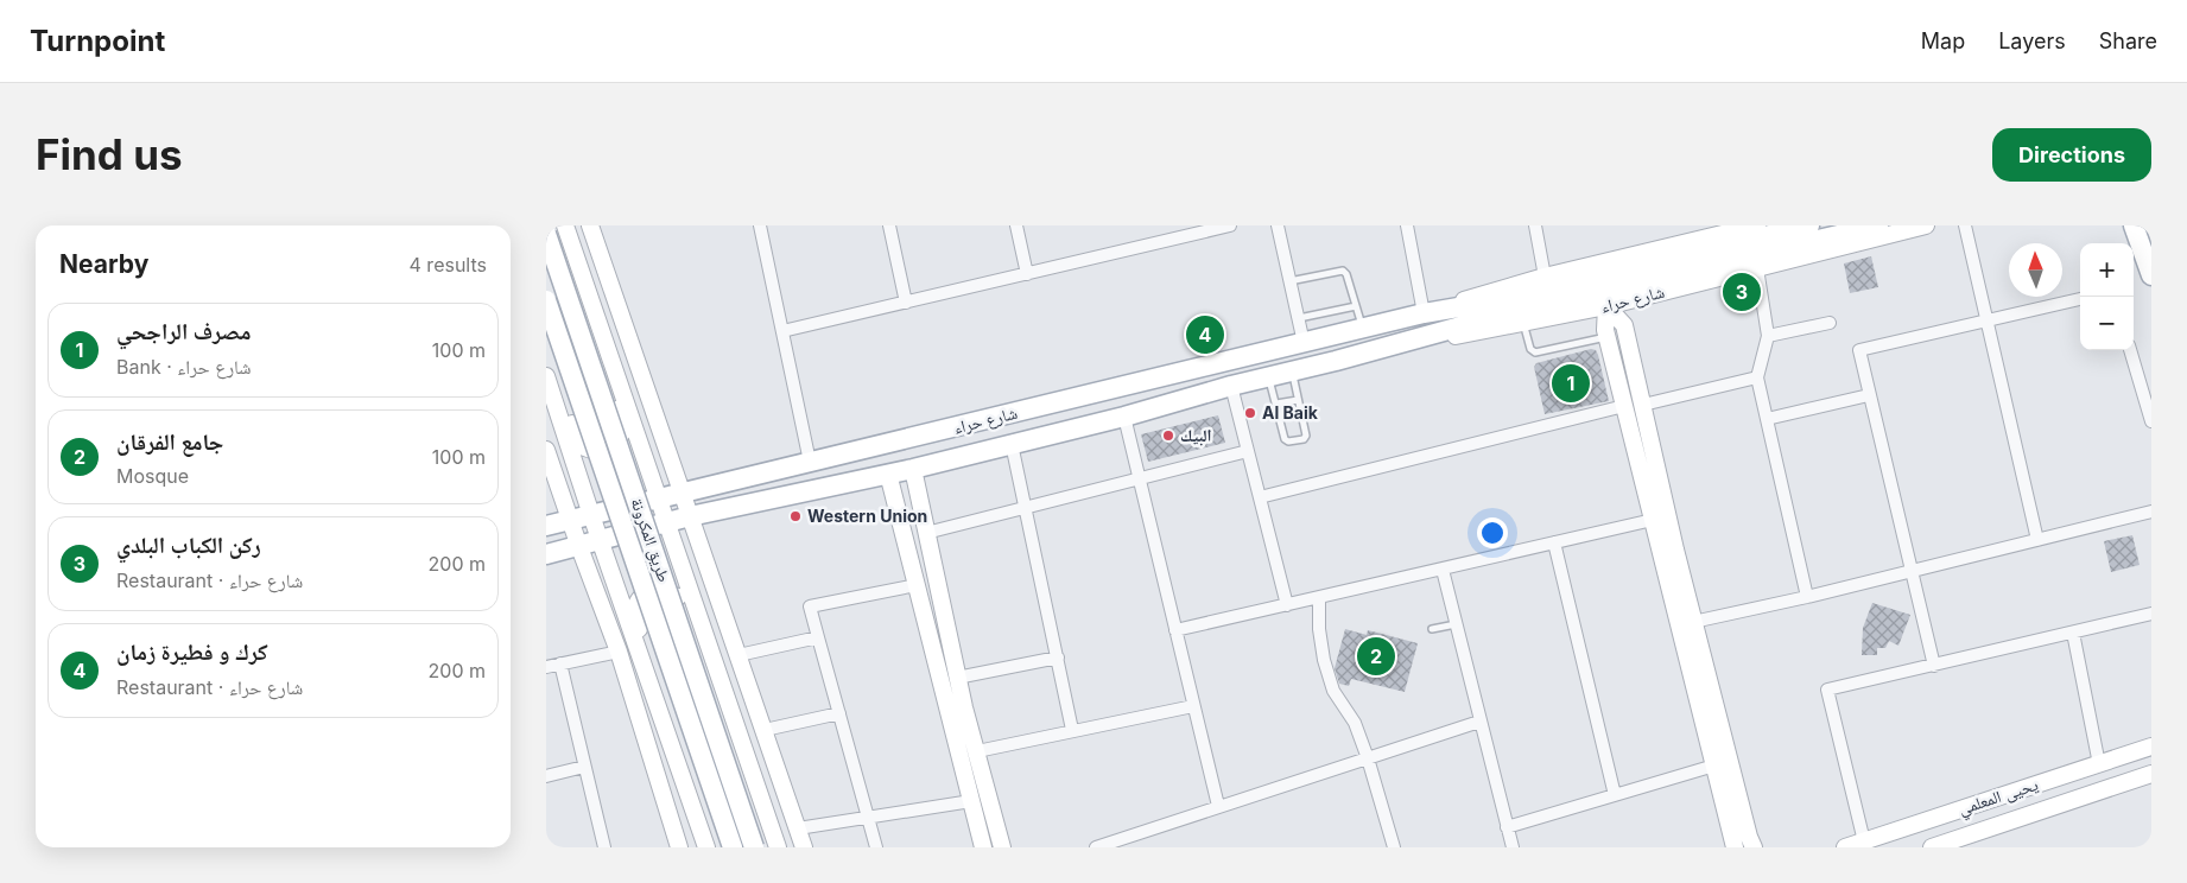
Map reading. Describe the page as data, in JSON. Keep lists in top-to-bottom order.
{
  "streets": {
    "main road": ["شارع حراء", "طريق المكرونة", "يحيى المعلمي"]
  },
  "places": ["Al Baik", "البيك", "Western Union"],
  "north": "top",
  "page": {
    "header": "Turnpoint",
    "nav": ["Map", "Layers", "Share"],
    "buttons": "Directions",
    "title": "Find us",
    "heading": ["Nearby", "4 results"],
    "map_buttons": ["+", "−"],
    "pins": [
      "3",
      "4",
      "1",
      "2"
    ],
    "list": [
      {
        "mark": "1",
        "name": "مصرف الراجحي",
        "note": "Bank · شارع حراء",
        "value": "100 m"
      },
      {
        "mark": "2",
        "name": "جامع الفرقان",
        "note": "Mosque",
        "value": "100 m"
      },
      {
        "mark": "3",
        "name": "ركن الكباب البلدي",
        "note": "Restaurant · شارع حراء",
        "value": "200 m"
      },
      {
        "mark": "4",
        "name": "كرك و فطيرة زمان",
        "note": "Restaurant · شارع حراء",
        "value": "200 m"
      }
    ]
  }
}
